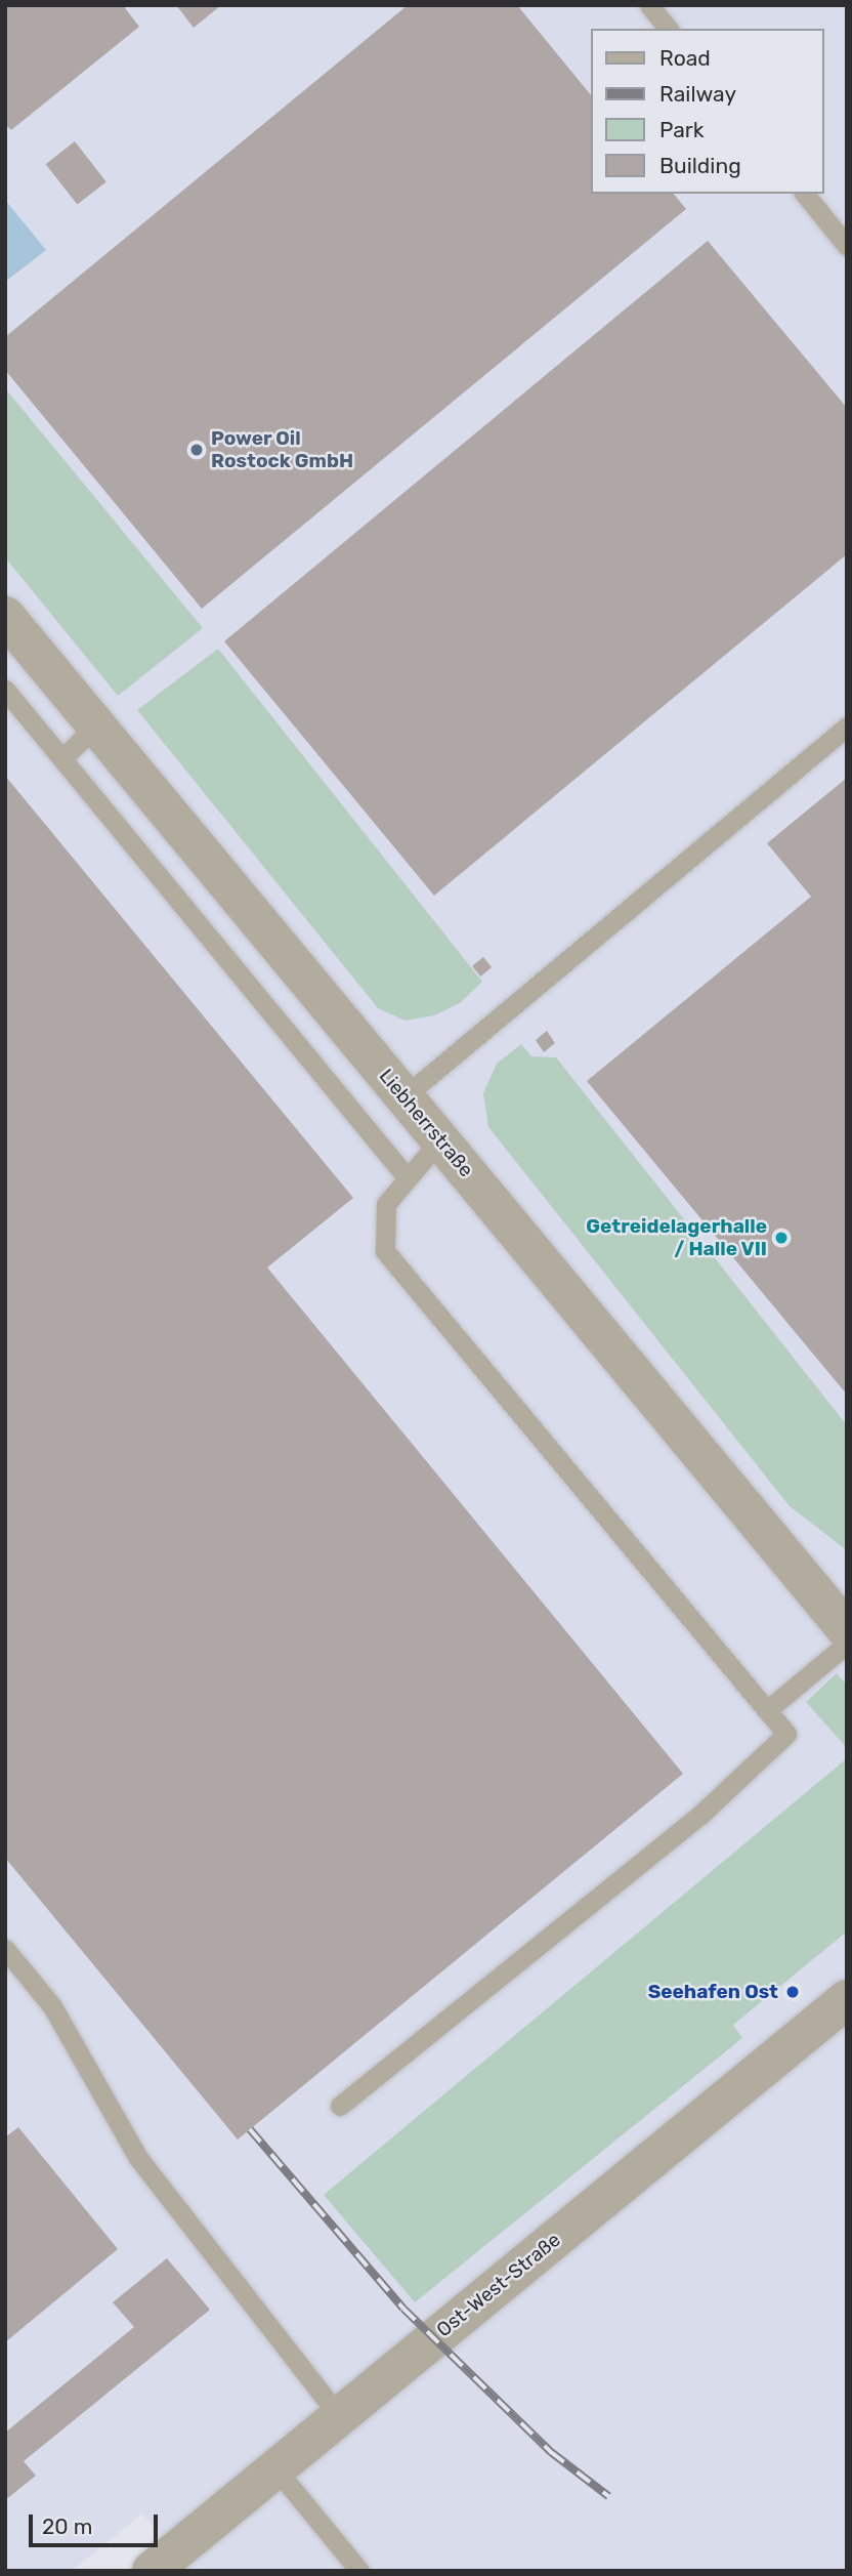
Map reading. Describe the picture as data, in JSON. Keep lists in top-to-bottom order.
{
  "streets": {
    "street": ["Liebherrstraße", "Ost-West-Straße"]
  },
  "places": ["Power Oil Rostock GmbH", "Getreidelagerhalle / Halle VII", "Seehafen Ost"],
  "legend": [
    "Road",
    "Railway",
    "Park",
    "Building"
  ],
  "scale_bar": "20 m"
}
